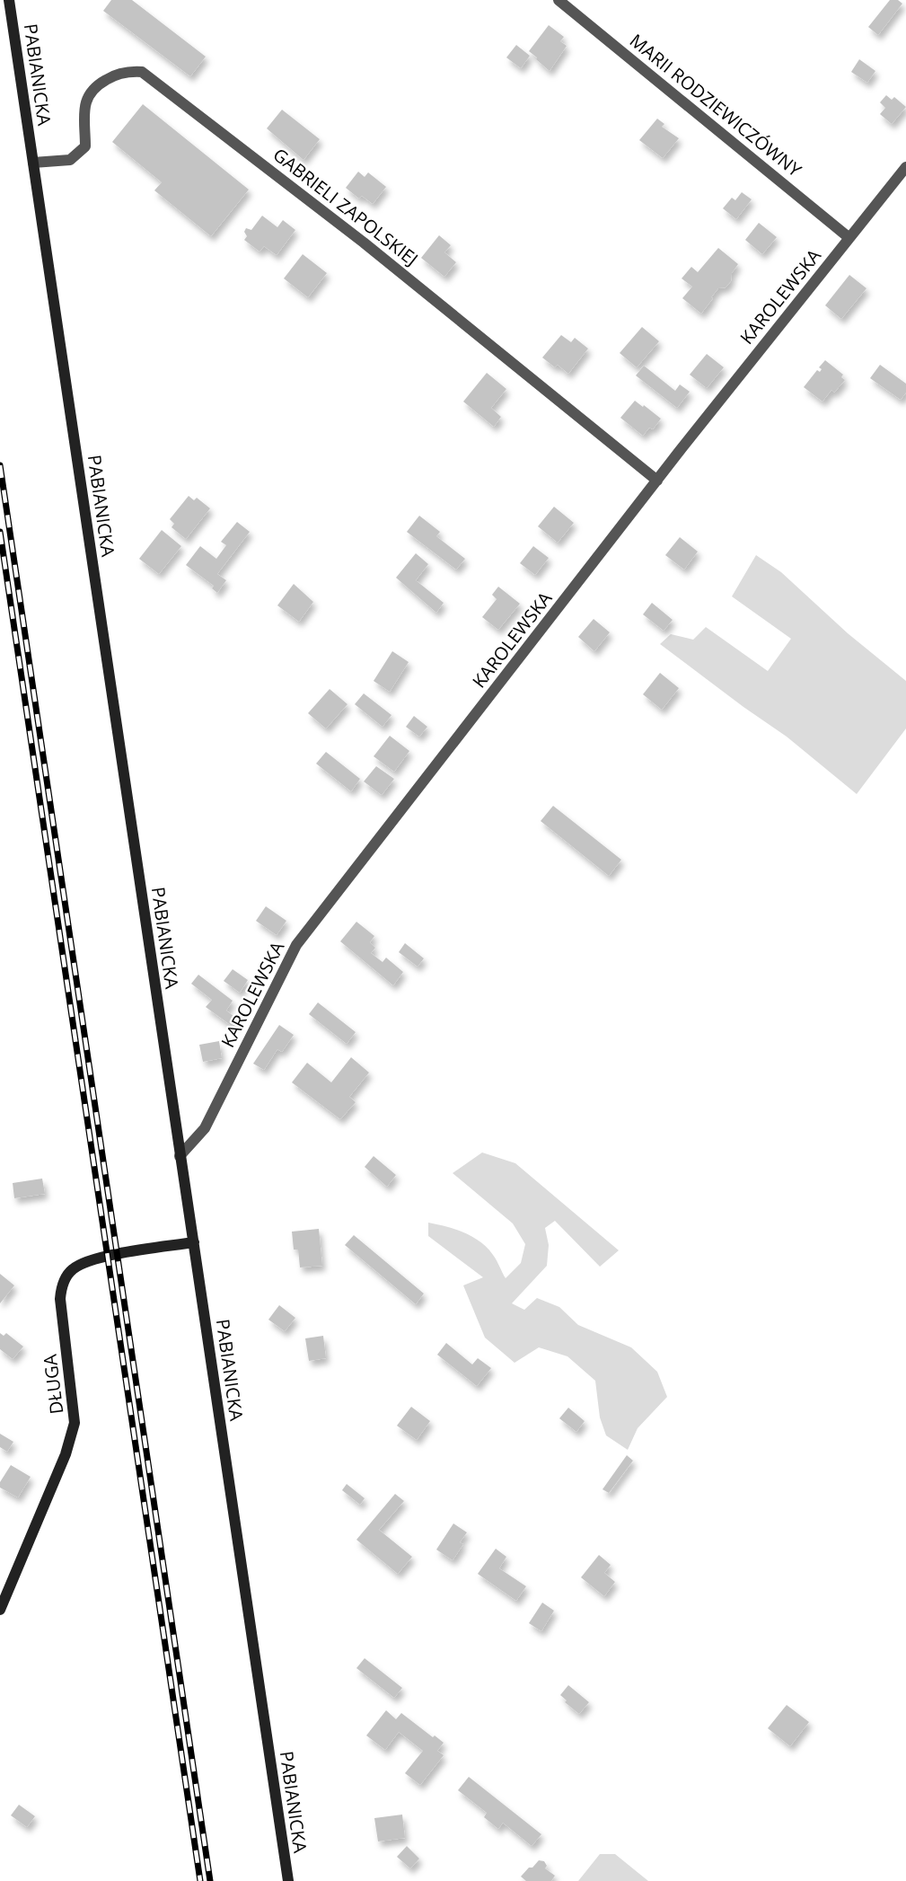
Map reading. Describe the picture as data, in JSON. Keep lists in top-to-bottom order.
{
  "streets": {
    "main road": ["PABIANICKA", "DŁUGA"],
    "street": ["MARII RODZIEWICZÓWNY", "GABRIELI ZAPOLSKIEJ", "KAROLEWSKA"]
  },
  "crossings": [
    ["PABIANICKA", "GABRIELI ZAPOLSKIEJ"],
    ["PABIANICKA", "KAROLEWSKA"],
    ["PABIANICKA", "DŁUGA"],
    ["MARII RODZIEWICZÓWNY", "KAROLEWSKA"],
    ["GABRIELI ZAPOLSKIEJ", "KAROLEWSKA"]
  ]
}
